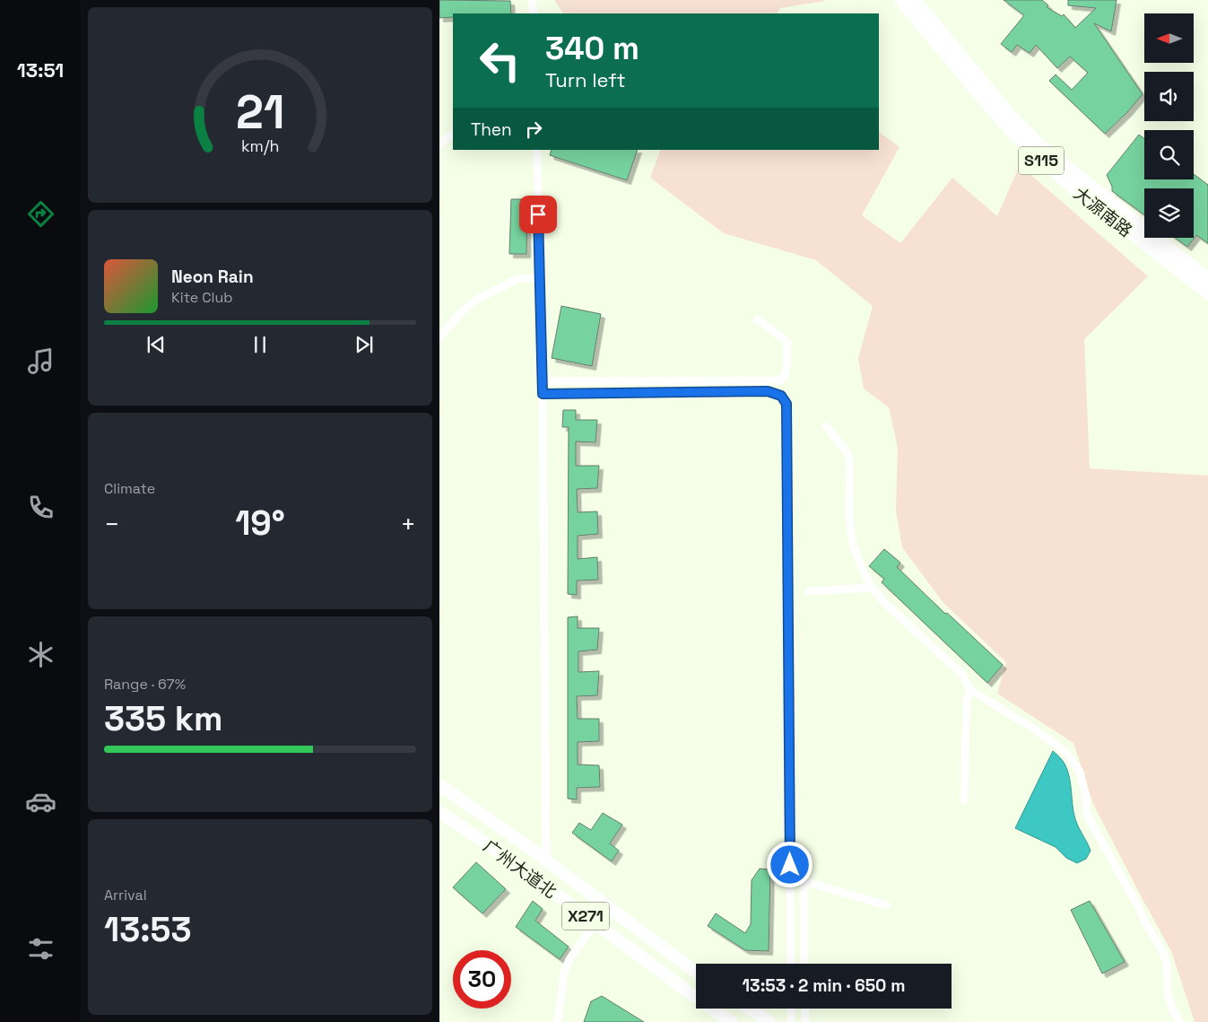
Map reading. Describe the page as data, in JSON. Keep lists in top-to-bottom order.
{
  "streets": {
    "main road": [
      "S115",
      "大源南路",
      "广州大道北",
      "X271"
    ]
  },
  "north": "left",
  "page": {
    "tabs": "13:51",
    "turn": ["340 m", "Turn left"],
    "then": "Then",
    "song": ["Neon Rain", "Kite Club"],
    "tile": [
      "Climate",
      ["Range · 67%", "335 km"],
      ["Arrival", "13:53"]
    ],
    "heat": ["−", "19°", "+"],
    "limit": "30",
    "trip": "13:53 · 2 min · 650 m",
    "gauge": ["21", "km/h"]
  }
}
